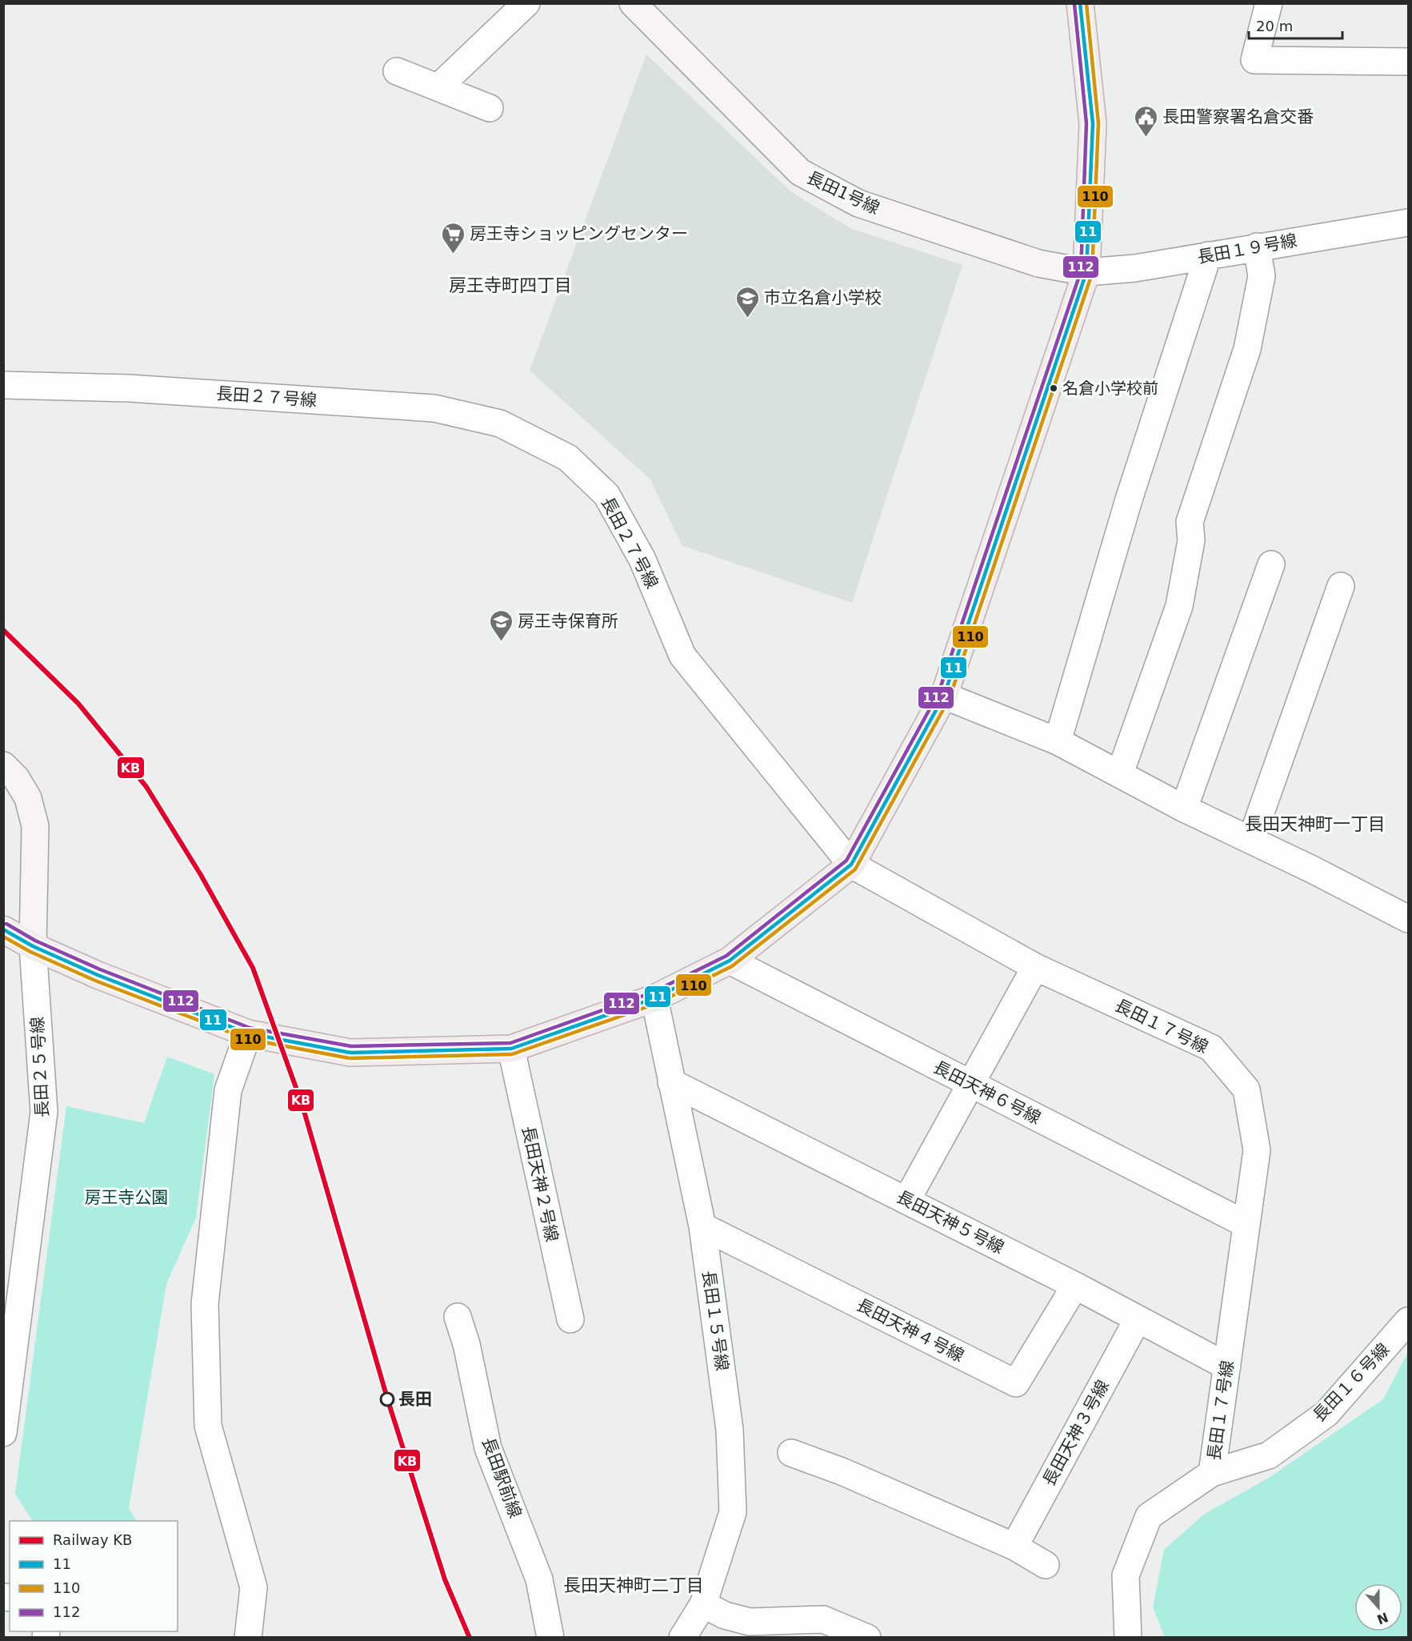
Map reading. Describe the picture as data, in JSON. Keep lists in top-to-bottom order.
{
  "streets": {
    "street": [
      "長田1号線",
      "長田１９号線",
      "長田２７号線",
      "長田１７号線",
      "長田２５号線",
      "長田天神６号線",
      "長田天神２号線",
      "長田天神５号線",
      "長田１５号線",
      "長田天神４号線",
      "長田１６号線",
      "長田天神３号線",
      "長田駅前線"
    ]
  },
  "crossings": [
    ["長田1号線", "長田１９号線"],
    ["長田２７号線", "長田１７号線"],
    ["長田１７号線", "長田天神６号線"],
    ["長田１７号線", "長田天神５号線"],
    ["長田１７号線", "長田１６号線"],
    ["長田天神５号線", "長田１５号線"],
    ["長田天神５号線", "長田天神４号線"],
    ["長田天神５号線", "長田天神３号線"],
    ["長田１５号線", "長田天神４号線"]
  ],
  "districts": ["房王寺町四丁目", "長田天神町一丁目", "長田天神町二丁目"],
  "parks": ["房王寺公園"],
  "places": {
    "public building": ["長田警察署名倉交番"],
    "supermarket": ["房王寺ショッピングセンター"],
    "school or university": ["市立名倉小学校", "房王寺保育所"],
    "other": ["名倉小学校前", "長田"]
  },
  "lines": [
    "transit line 11",
    "transit line 110",
    "transit line 112",
    "rail line KB"
  ],
  "legend": [
    "Railway KB",
    "11",
    "110",
    "112"
  ],
  "scale_bar": "20 m",
  "north": "bottom"
}
